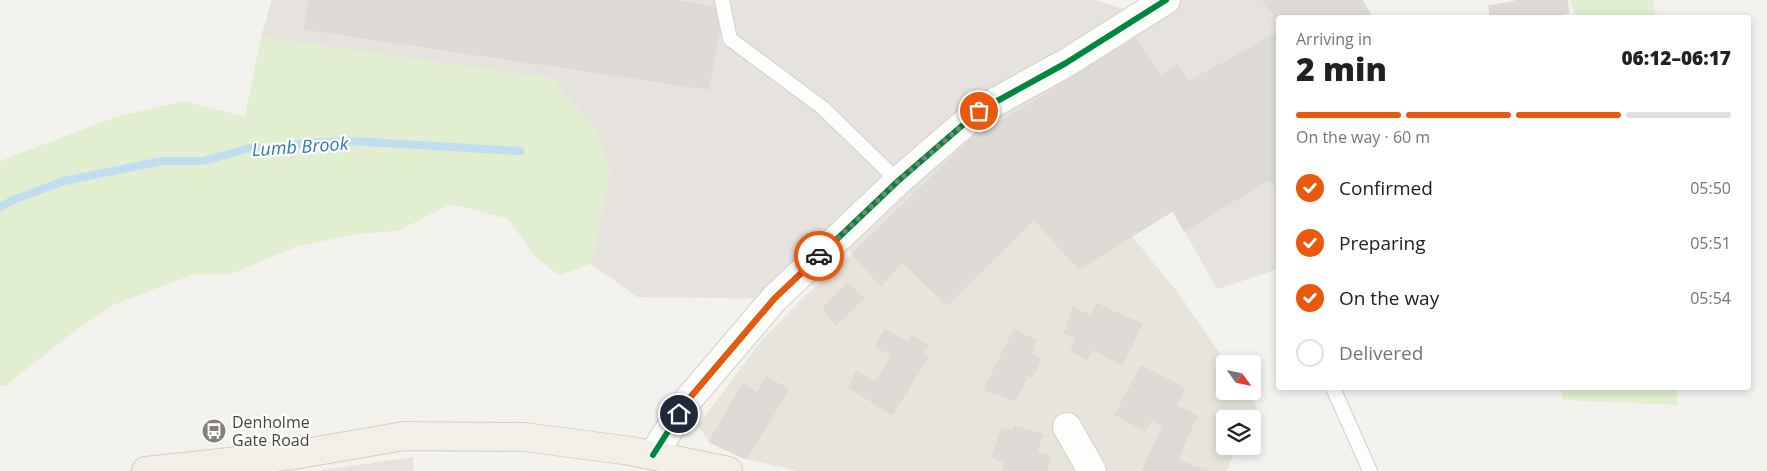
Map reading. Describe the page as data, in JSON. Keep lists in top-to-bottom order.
{
  "water": ["Lumb Brook"],
  "places": {
    "bus stop": ["Denholme Gate Road"]
  },
  "north": "bottom right",
  "page": {
    "heading": ["2 min", "Arriving in", "06:12–06:17"],
    "bar": "On the way · 60 m",
    "list": [
      ["Confirmed", "05:50"],
      ["Preparing", "05:51"],
      ["On the way", "05:54"],
      "Delivered"
    ]
  }
}
